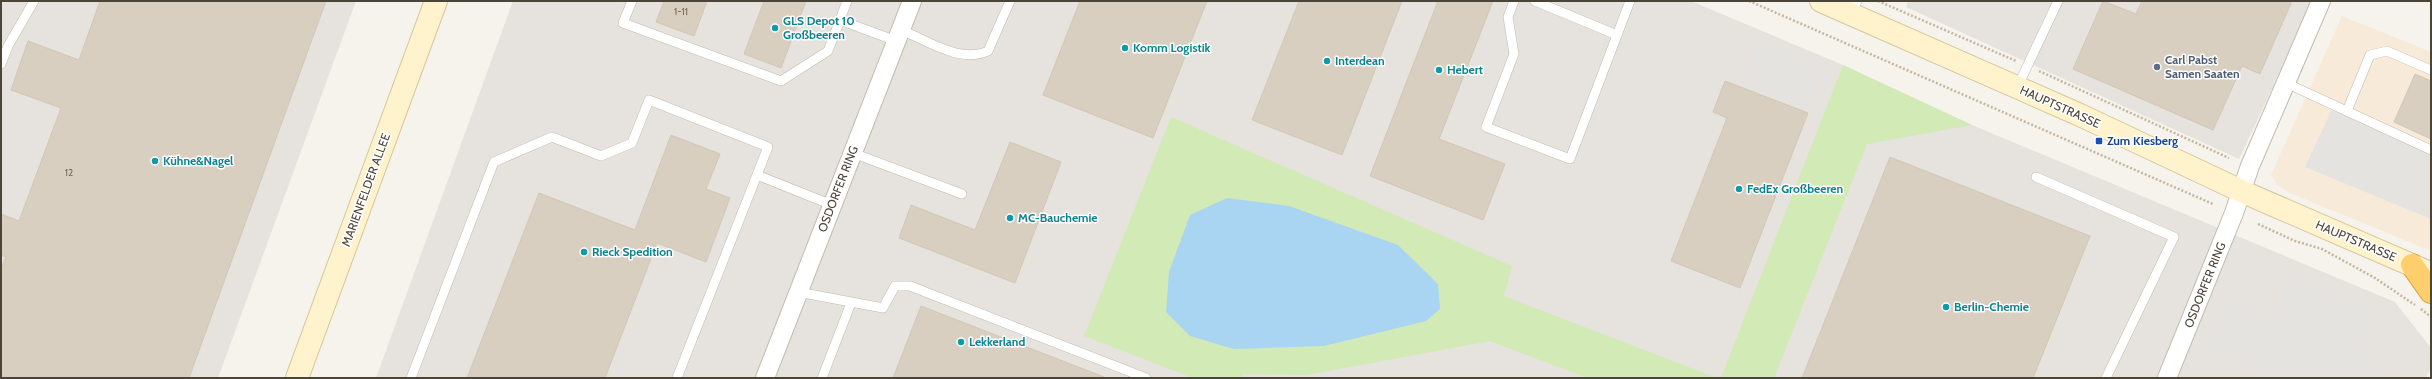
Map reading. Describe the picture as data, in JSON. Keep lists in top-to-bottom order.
{
  "streets": {
    "street": ["HAUPTSTRASSE", "OSDORFER RING", "MARIENFELDER ALLEE"]
  },
  "crossings": [
    ["HAUPTSTRASSE", "OSDORFER RING"]
  ],
  "places": {
    "other": [
      "GLS Depot 10 Großbeeren",
      "Komm Logistik",
      "Interdean",
      "Carl Pabst Samen Saaten",
      "Hebert",
      "Kühne&Nagel",
      "FedEx Großbeeren",
      "MC-Bauchemie",
      "Rieck Spedition",
      "Berlin-Chemie",
      "Lekkerland"
    ],
    "transit": ["Zum Kiesberg"]
  },
  "house_numbers": ["1-11", "12"]
}
